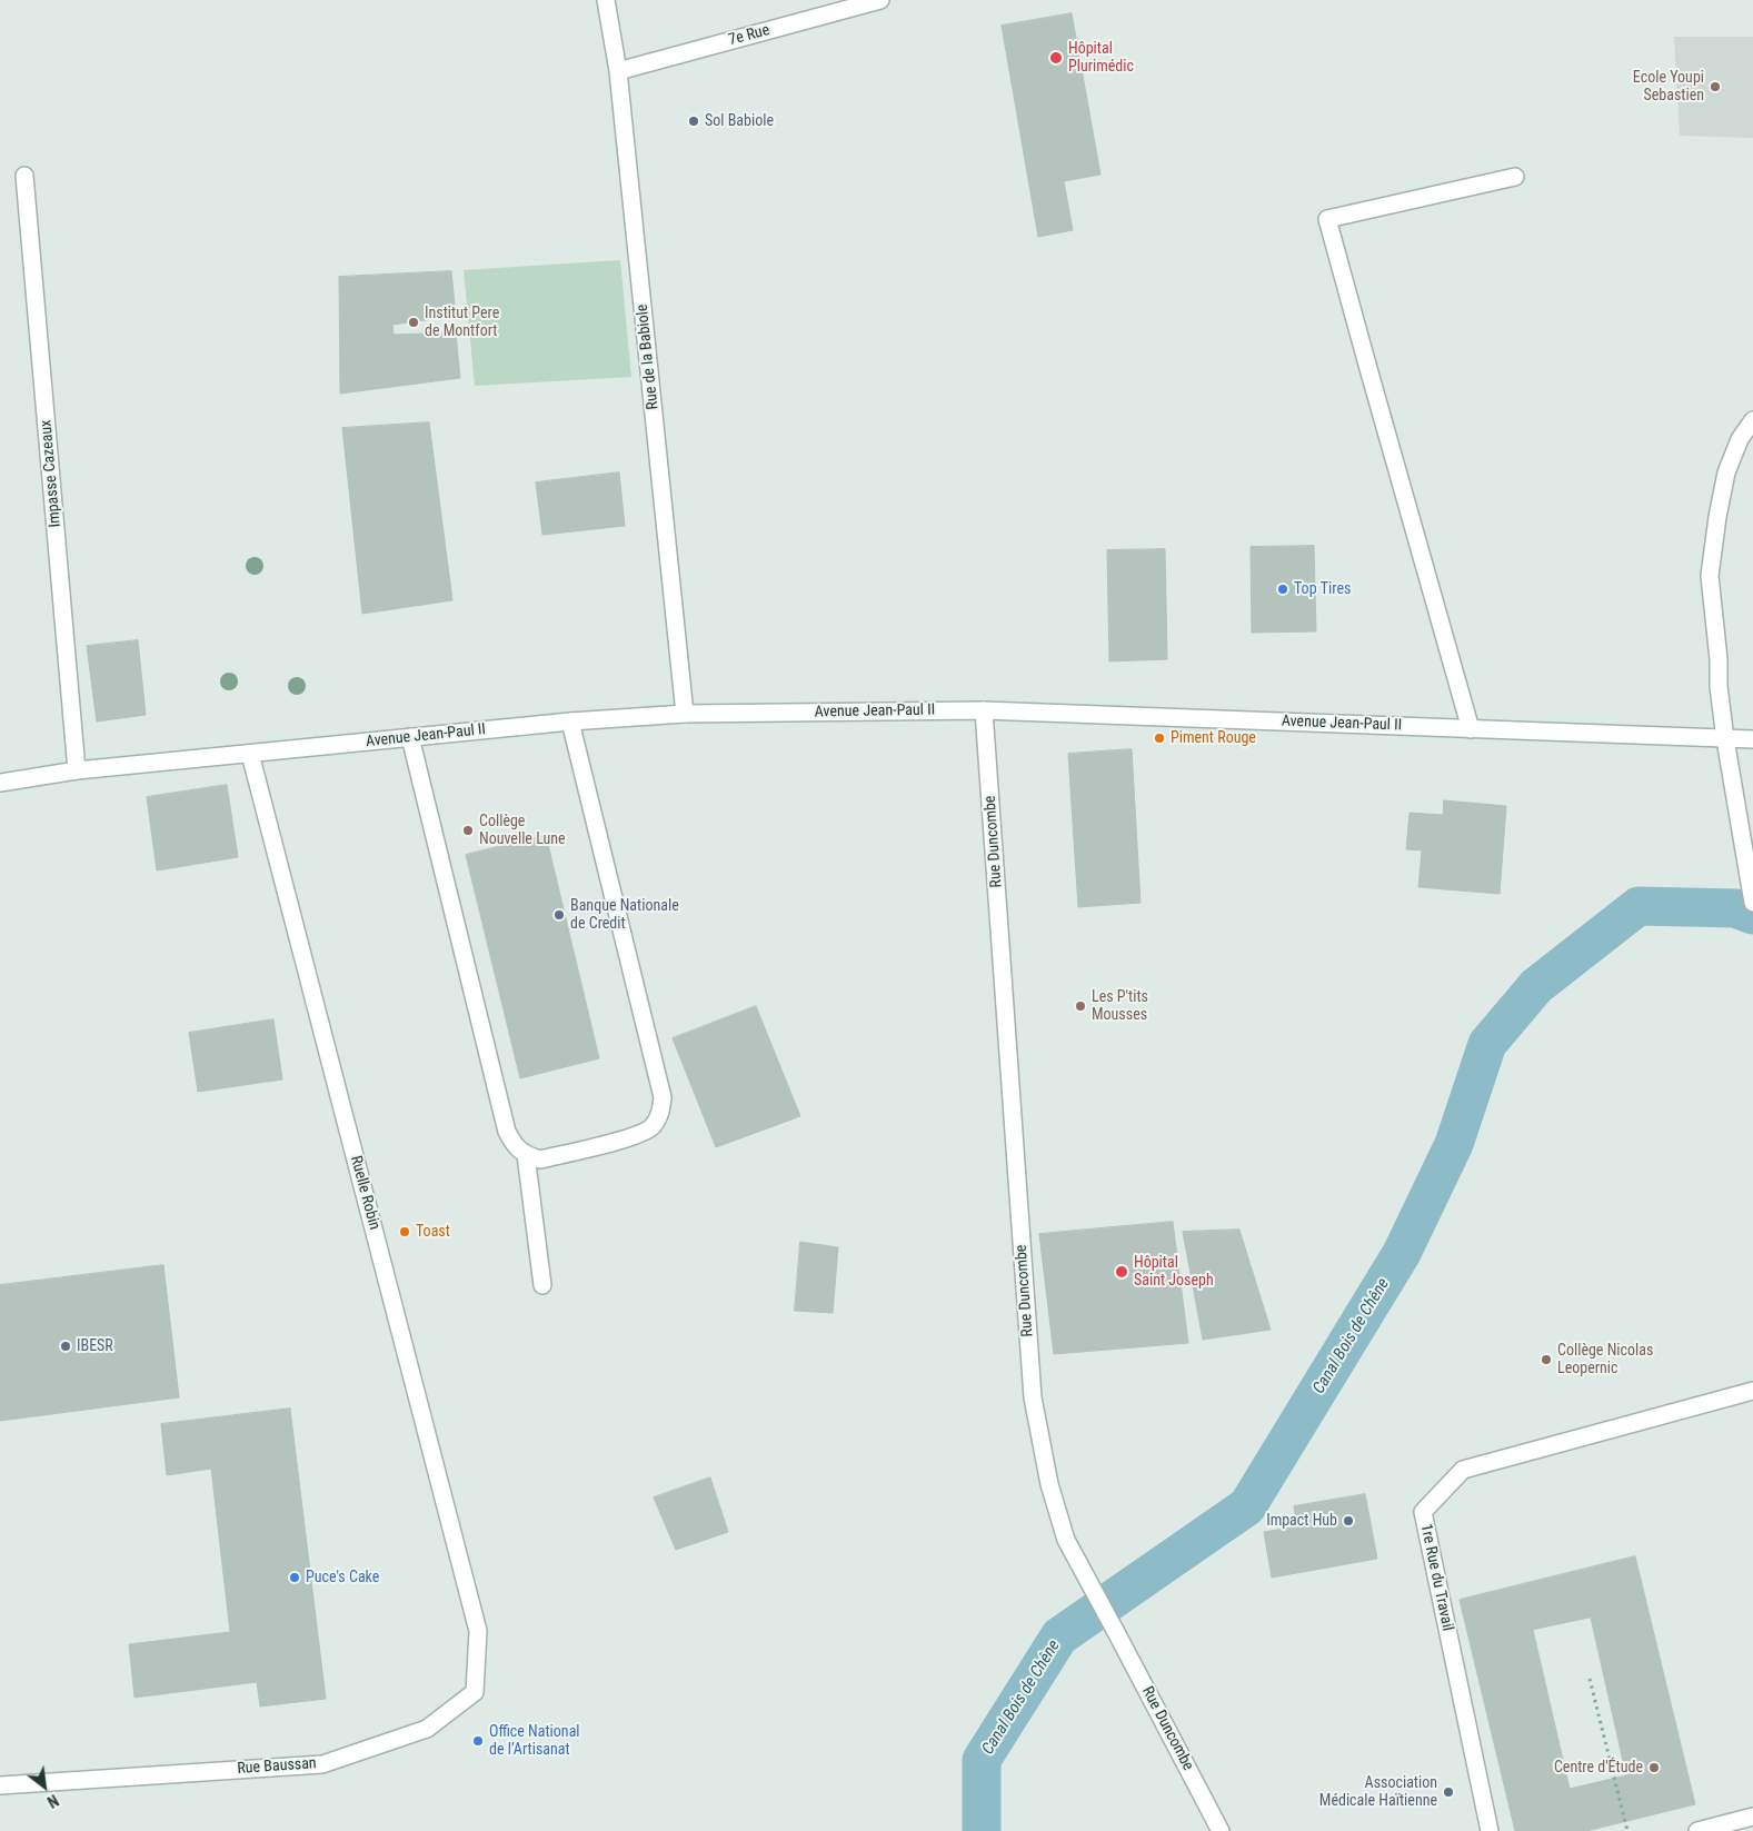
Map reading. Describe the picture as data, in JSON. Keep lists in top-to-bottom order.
{
  "streets": {
    "street": [
      "7e Rue",
      "Rue de la Babiole",
      "Impasse Cazeaux",
      "Avenue Jean-Paul II",
      "Rue Duncombe",
      "Ruelle Robin",
      "1re Rue du Travail",
      "Rue Baussan"
    ]
  },
  "crossings": [
    ["7e Rue", "Rue de la Babiole"],
    ["Rue de la Babiole", "Avenue Jean-Paul II"],
    ["Impasse Cazeaux", "Avenue Jean-Paul II"],
    ["Avenue Jean-Paul II", "Rue Duncombe"],
    ["Avenue Jean-Paul II", "Ruelle Robin"],
    ["Ruelle Robin", "Rue Baussan"]
  ],
  "water": ["Canal Bois de Chêne"],
  "places": [
    "Hôpital Plurimédic",
    "Ecole Youpi Sebastien",
    "Sol Babiole",
    "Institut Pere de Montfort",
    "Top Tires",
    "Piment Rouge",
    "Collège Nouvelle Lune",
    "Banque Nationale de Credit",
    "Les P'tits Mousses",
    "Toast",
    "Hôpital Saint Joseph",
    "IBESR",
    "Collège Nicolas Leopernic",
    "Impact Hub",
    "Puce's Cake",
    "Office National de l’Artisanat",
    "Centre d'Étude",
    "Association Médicale Haïtienne"
  ],
  "north": "bottom right"
}
